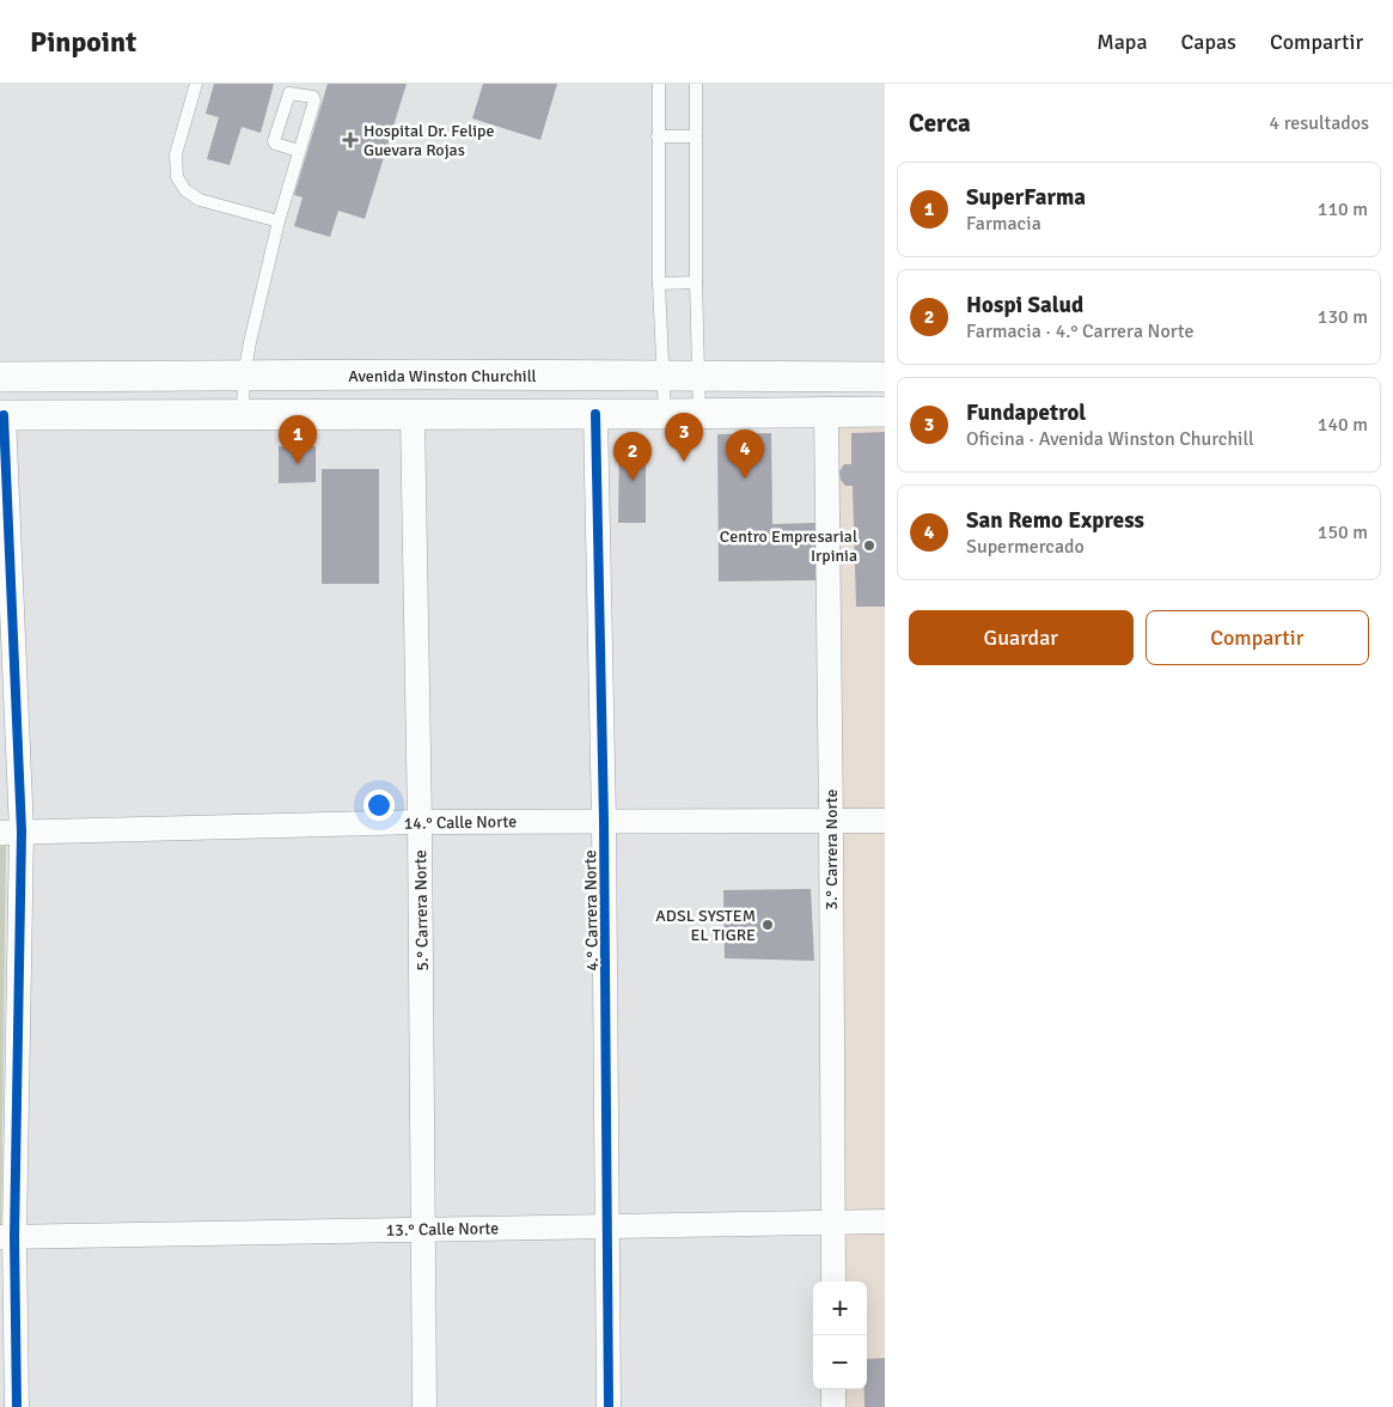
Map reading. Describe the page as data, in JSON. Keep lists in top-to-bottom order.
{
  "streets": {
    "street": [
      "Avenida Winston Churchill",
      "14.° Calle Norte",
      "3.° Carrera Norte",
      "5.° Carrera Norte",
      "4.° Carrera Norte",
      "13.° Calle Norte"
    ]
  },
  "crossings": [
    ["14.° Calle Norte", "3.° Carrera Norte"],
    ["14.° Calle Norte", "5.° Carrera Norte"],
    ["14.° Calle Norte", "4.° Carrera Norte"],
    ["3.° Carrera Norte", "13.° Calle Norte"],
    ["5.° Carrera Norte", "13.° Calle Norte"],
    ["4.° Carrera Norte", "13.° Calle Norte"]
  ],
  "places": {
    "health": ["Hospital Dr. Felipe Guevara Rojas"],
    "other": ["Centro Empresarial Irpinia", "ADSL SYSTEM EL TIGRE"]
  },
  "page": {
    "header": "Pinpoint",
    "nav": ["Mapa", "Capas", "Compartir"],
    "heading": ["Cerca", "4 resultados"],
    "list": [
      {
        "mark": "1",
        "name": "SuperFarma",
        "note": "Farmacia",
        "value": "110 m"
      },
      {
        "mark": "2",
        "name": "Hospi Salud",
        "note": "Farmacia · 4.° Carrera Norte",
        "value": "130 m"
      },
      {
        "mark": "3",
        "name": "Fundapetrol",
        "note": "Oficina · Avenida Winston Churchill",
        "value": "140 m"
      },
      {
        "mark": "4",
        "name": "San Remo Express",
        "note": "Supermercado",
        "value": "150 m"
      }
    ],
    "pins": [
      "3",
      "1",
      "4",
      "2"
    ],
    "buttons": ["Guardar", "Compartir"],
    "map_buttons": ["+", "−"]
  }
}
